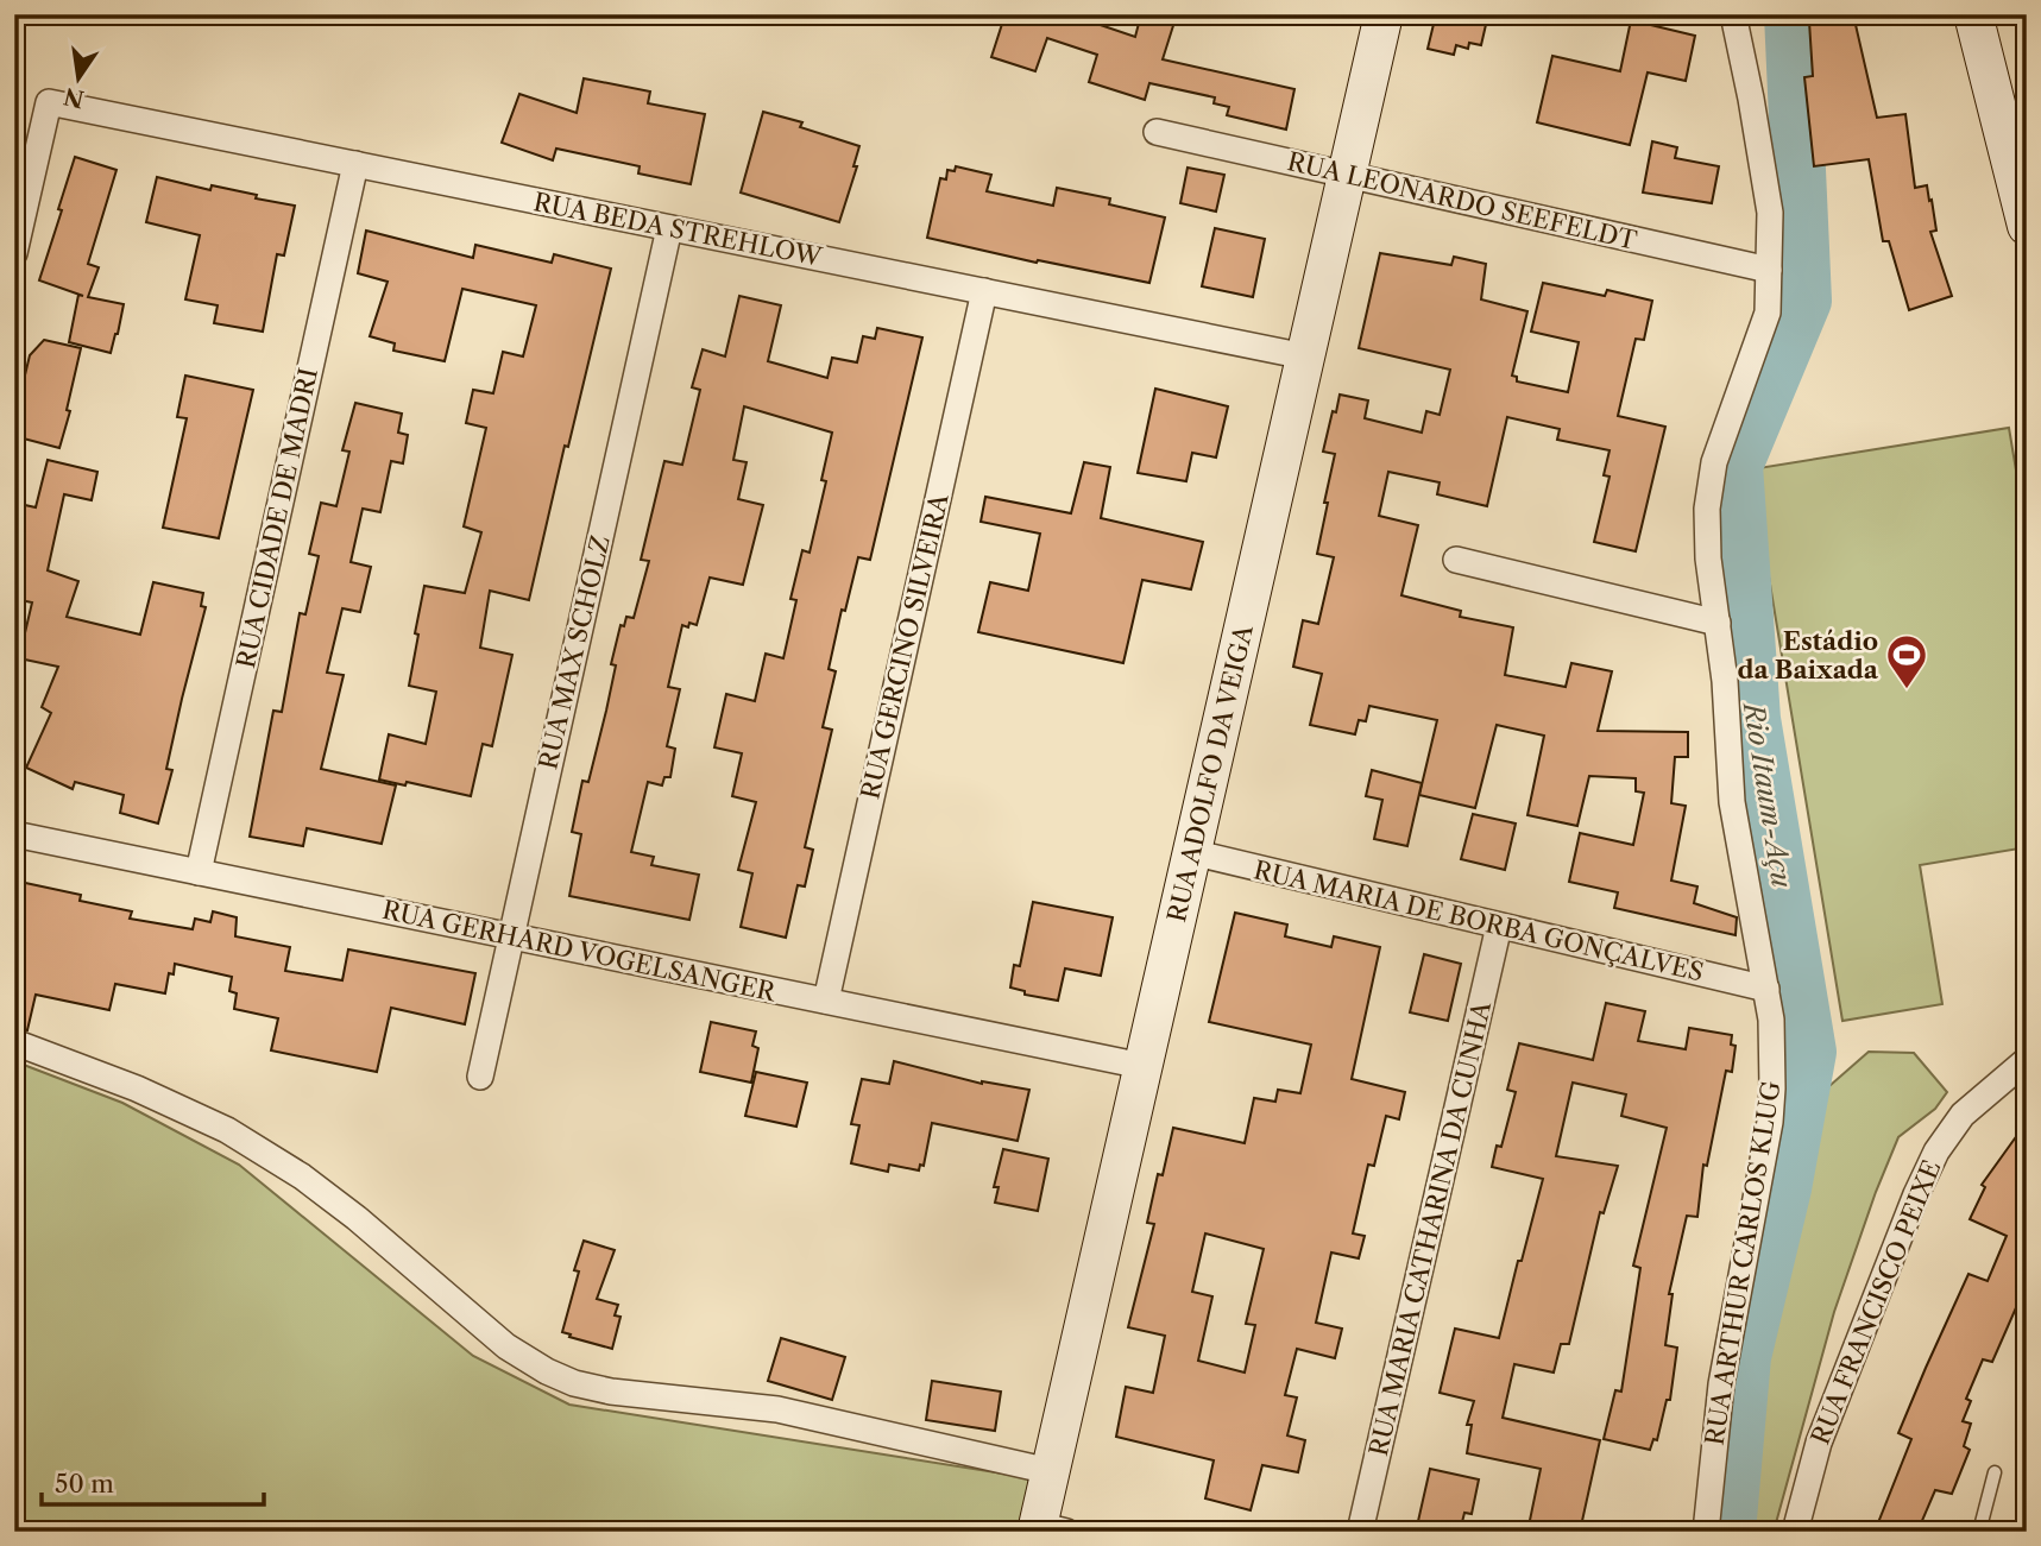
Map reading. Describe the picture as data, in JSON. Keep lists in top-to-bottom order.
{
  "streets": {
    "street": [
      "RUA LEONARDO SEEFELDT",
      "RUA BEDA STREHLOW",
      "RUA CIDADE DE MADRI",
      "RUA GERCINO SILVEIRA",
      "RUA MAX SCHOLZ",
      "RUA ADOLFO DA VEIGA",
      "RUA MARIA DE BORBA GONÇALVES",
      "RUA GERHARD VOGELSANGER",
      "RUA MARIA CATHARINA DA CUNHA",
      "RUA ARTHUR CARLOS KLUG",
      "RUA FRANCISCO PEIXE"
    ]
  },
  "crossings": [
    ["RUA LEONARDO SEEFELDT", "RUA ADOLFO DA VEIGA"],
    ["RUA LEONARDO SEEFELDT", "RUA ARTHUR CARLOS KLUG"],
    ["RUA BEDA STREHLOW", "RUA CIDADE DE MADRI"],
    ["RUA BEDA STREHLOW", "RUA GERCINO SILVEIRA"],
    ["RUA BEDA STREHLOW", "RUA MAX SCHOLZ"],
    ["RUA BEDA STREHLOW", "RUA ADOLFO DA VEIGA"],
    ["RUA CIDADE DE MADRI", "RUA GERHARD VOGELSANGER"],
    ["RUA GERCINO SILVEIRA", "RUA GERHARD VOGELSANGER"],
    ["RUA MAX SCHOLZ", "RUA GERHARD VOGELSANGER"],
    ["RUA ADOLFO DA VEIGA", "RUA MARIA DE BORBA GONÇALVES"],
    ["RUA ADOLFO DA VEIGA", "RUA GERHARD VOGELSANGER"],
    ["RUA MARIA DE BORBA GONÇALVES", "RUA MARIA CATHARINA DA CUNHA"],
    ["RUA MARIA DE BORBA GONÇALVES", "RUA ARTHUR CARLOS KLUG"]
  ],
  "water": ["Rio Itaum-Açu"],
  "places": {
    "sports": ["Estádio da Baixada"]
  },
  "scale_bar": "50 m",
  "north": "bottom"
}
